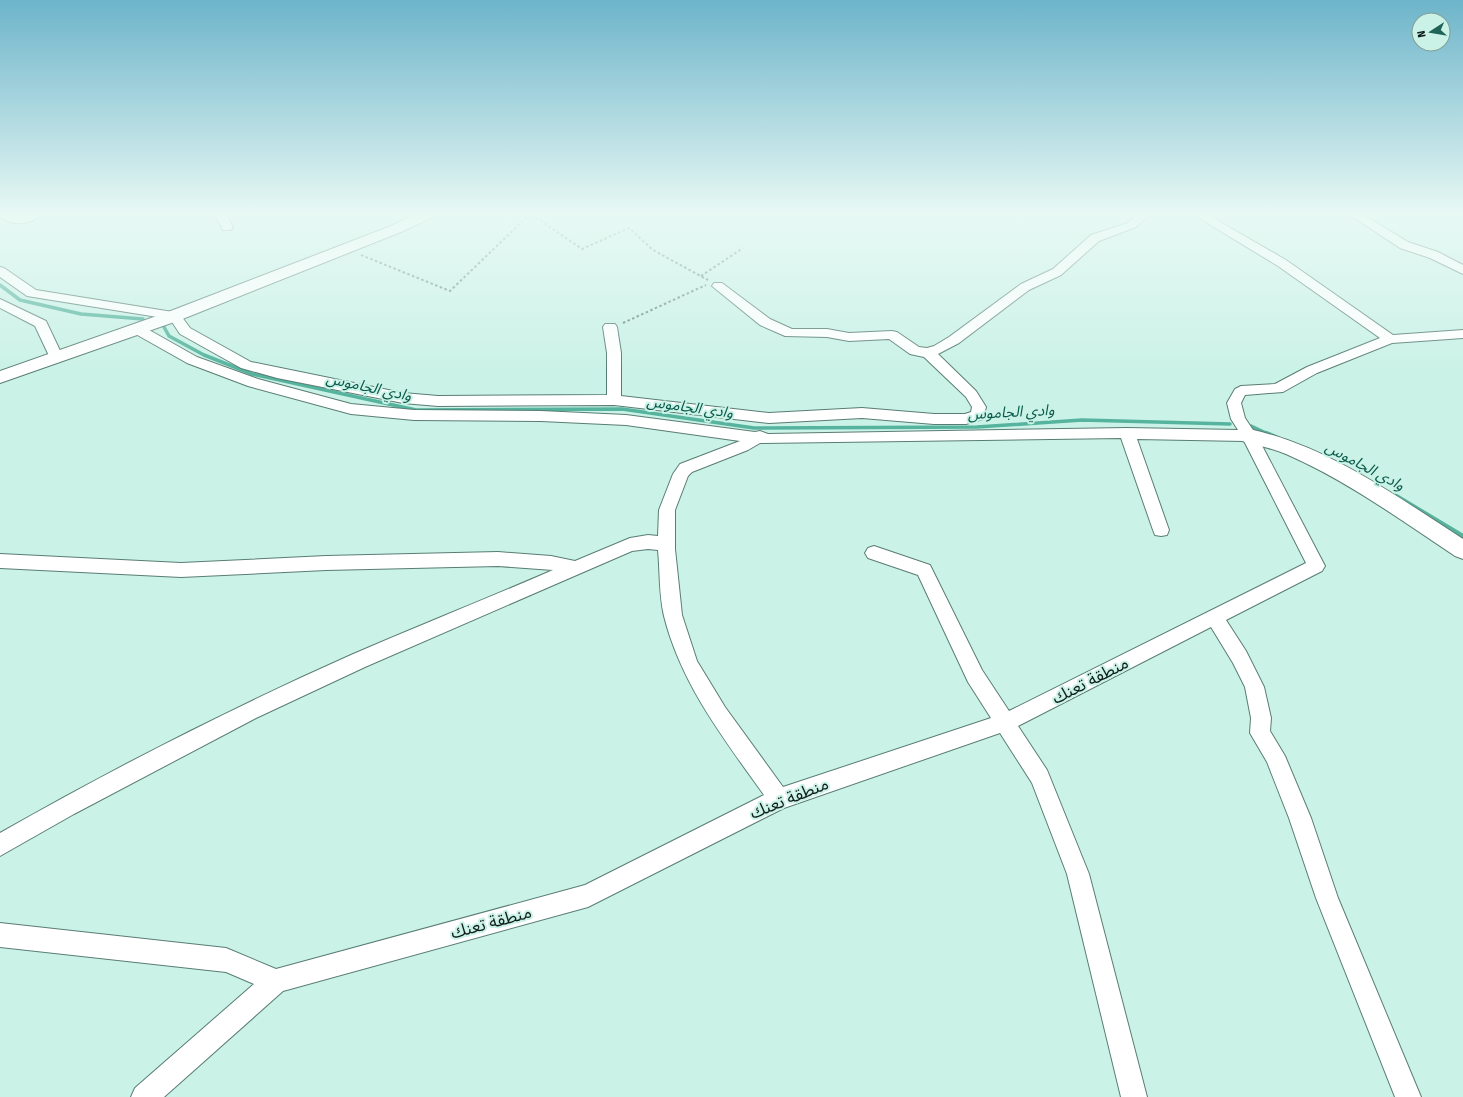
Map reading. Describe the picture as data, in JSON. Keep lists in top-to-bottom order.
{
  "streets": {
    "street": ["منطقة تعنك"]
  },
  "water": ["وادي الجاموس"],
  "north": "left"
}
